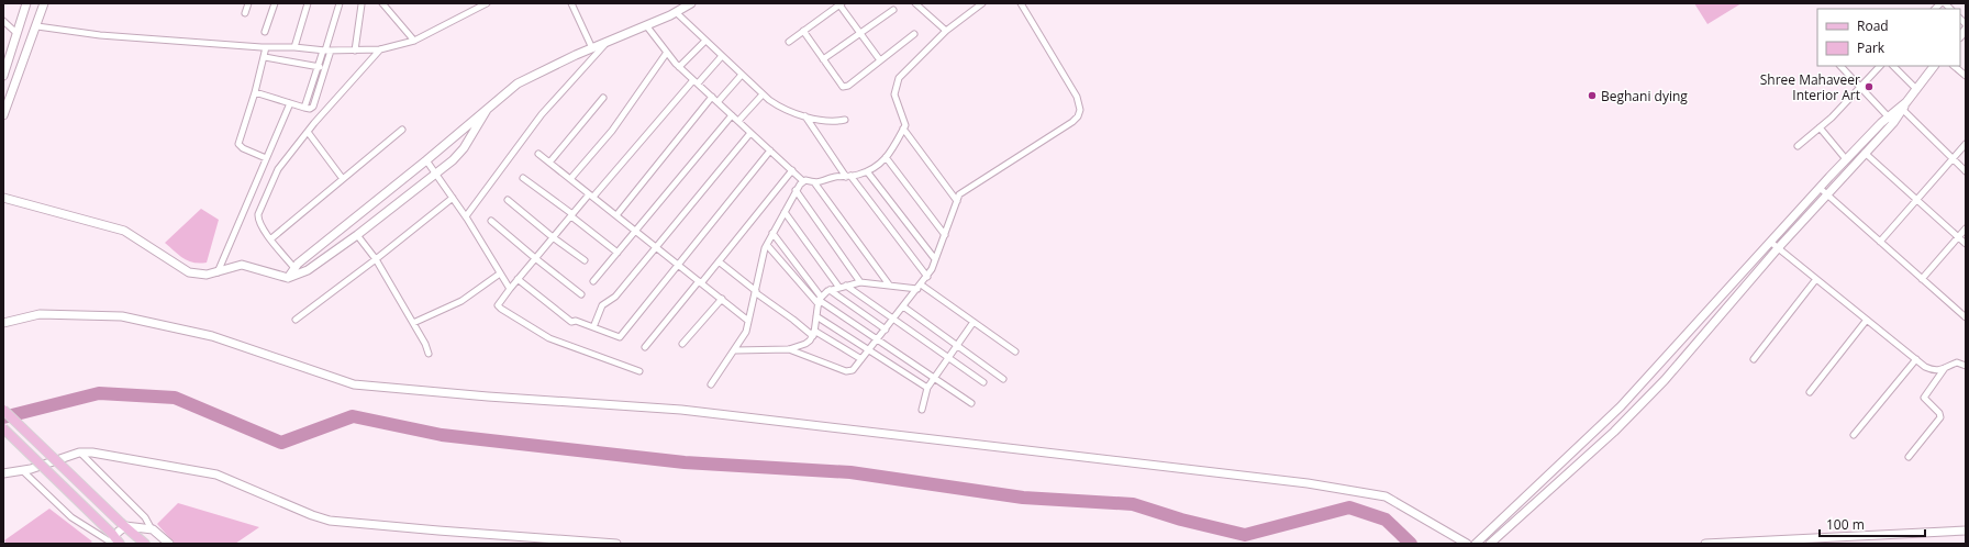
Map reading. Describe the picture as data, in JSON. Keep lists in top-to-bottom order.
{
  "places": ["Shree Mahaveer Interior Art", "Beghani dying"],
  "legend": ["Road", "Park"],
  "scale_bar": "100 m"
}
